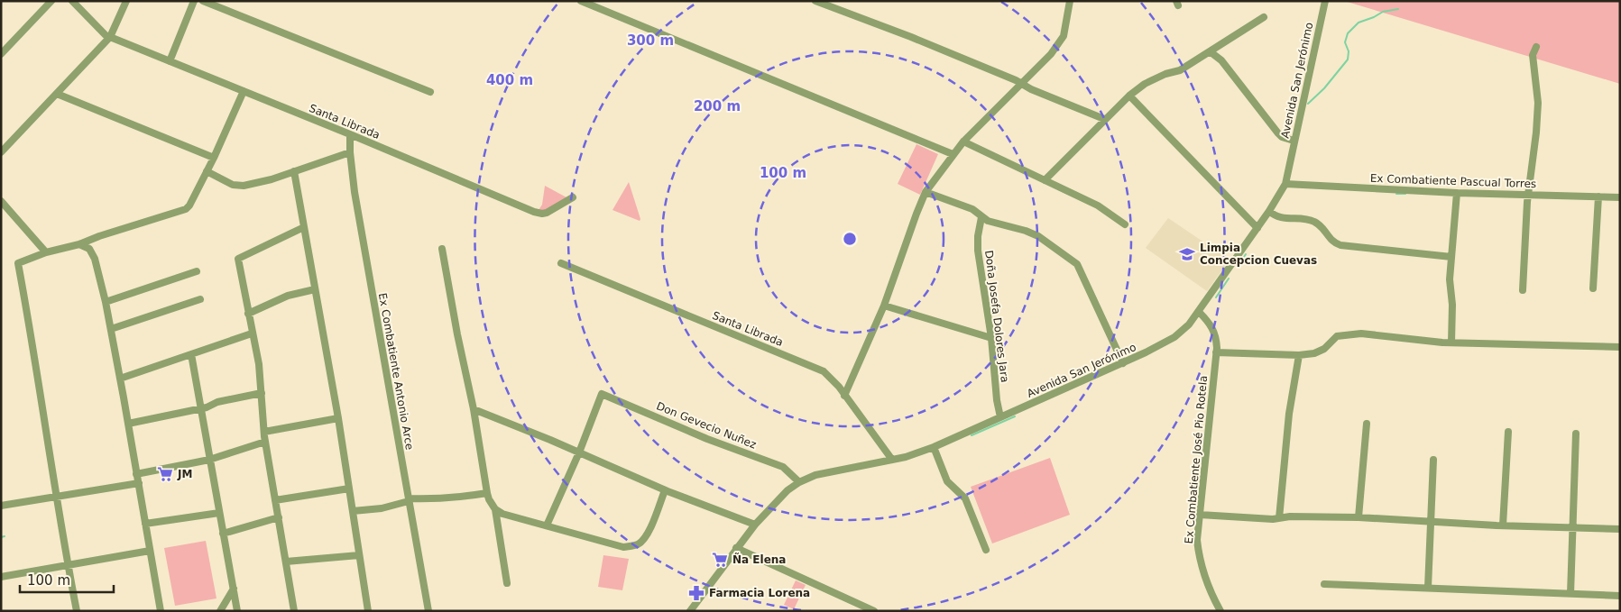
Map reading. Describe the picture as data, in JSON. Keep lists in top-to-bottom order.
{
  "streets": {
    "street": [
      "Avenida San Jerónimo",
      "Santa Librada",
      "Ex Combatiente Pascual Torres",
      "Doña Josefa Dolores Jara",
      "Ex Combatiente Antonio Arce",
      "Don Gevecio Nuñez",
      "Ex Combatiente José Pio Rotela"
    ]
  },
  "crossings": [
    ["Avenida San Jerónimo", "Santa Librada"],
    ["Avenida San Jerónimo", "Ex Combatiente Pascual Torres"],
    ["Avenida San Jerónimo", "Doña Josefa Dolores Jara"],
    ["Avenida San Jerónimo", "Don Gevecio Nuñez"],
    ["Avenida San Jerónimo", "Ex Combatiente José Pio Rotela"],
    ["Santa Librada", "Ex Combatiente Antonio Arce"]
  ],
  "places": {
    "school or university": ["Limpia Concepcion Cuevas"],
    "supermarket": ["JM", "Ña Elena"],
    "pharmacy": ["Farmacia Lorena"]
  },
  "scale_bar": "100 m",
  "rings": [
    "300 m",
    "400 m",
    "200 m",
    "100 m"
  ]
}
